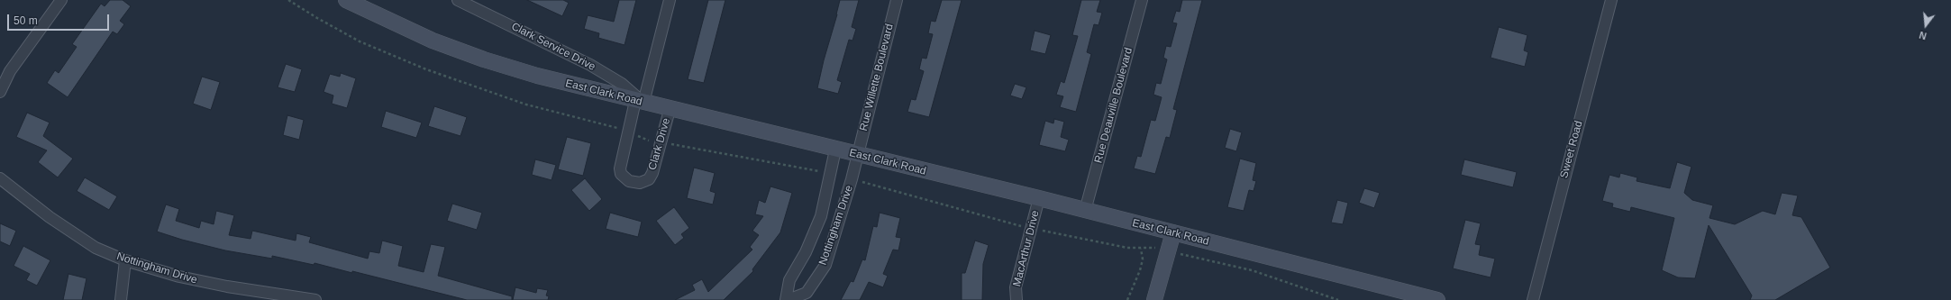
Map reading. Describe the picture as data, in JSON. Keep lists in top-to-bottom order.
{
  "streets": {
    "main road": ["East Clark Road"],
    "street": [
      "Clark Service Drive",
      "Rue Willette Boulevard",
      "Rue Deauville Boulevard",
      "Clark Drive",
      "Sweet Road",
      "Nottingham Drive",
      "MacArthur Drive"
    ]
  },
  "crossings": [
    ["Clark Service Drive", "East Clark Road"],
    ["Clark Service Drive", "Clark Drive"],
    ["Rue Willette Boulevard", "East Clark Road"],
    ["Rue Willette Boulevard", "Nottingham Drive"],
    ["East Clark Road", "Rue Deauville Boulevard"],
    ["East Clark Road", "Clark Drive"],
    ["East Clark Road", "Nottingham Drive"],
    ["East Clark Road", "MacArthur Drive"]
  ],
  "scale_bar": "50 m",
  "north": "bottom"
}
